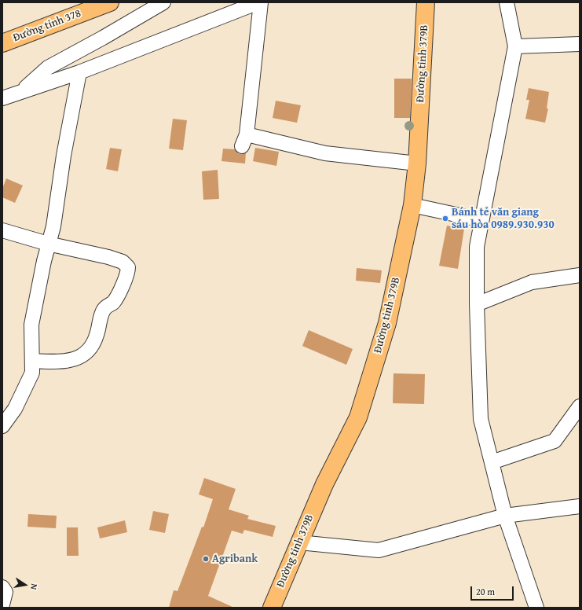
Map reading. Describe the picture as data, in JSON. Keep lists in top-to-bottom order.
{
  "streets": {
    "main road": ["Đường tỉnh 378", "Đường tỉnh 379B"]
  },
  "places": ["Bánh tẻ văn giang sáu hòa 0989.930.930", "Agribank"],
  "scale_bar": "20 m",
  "north": "right"
}
